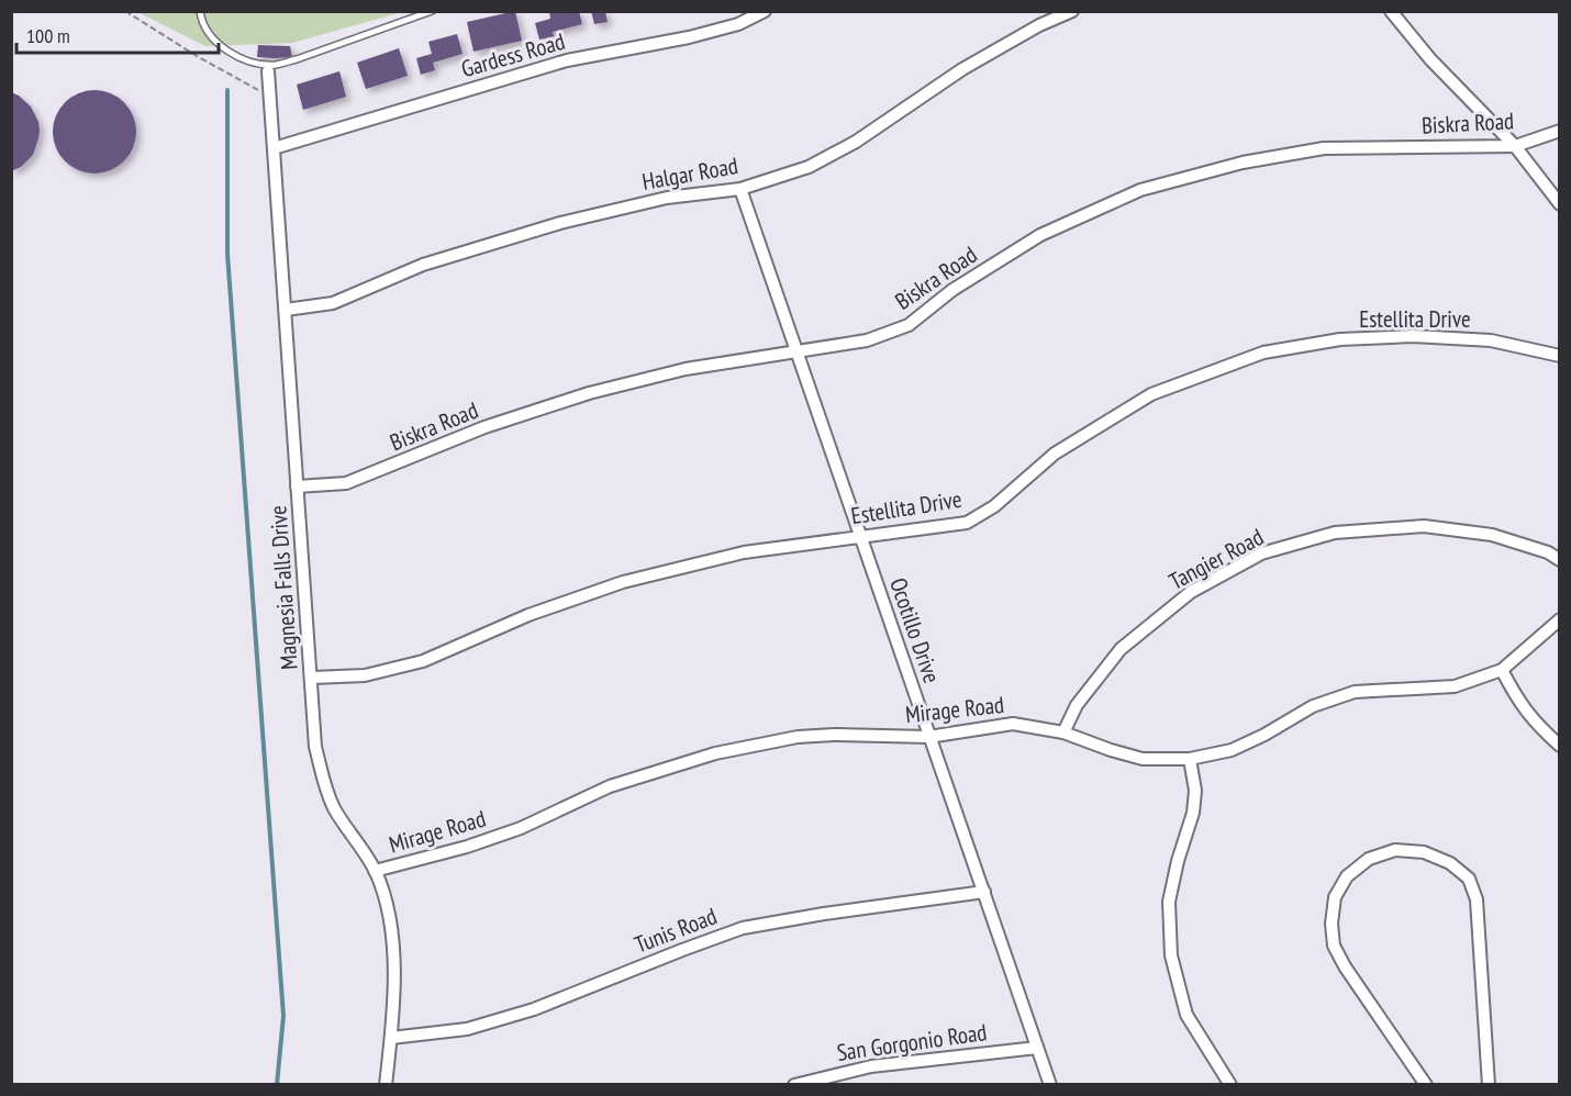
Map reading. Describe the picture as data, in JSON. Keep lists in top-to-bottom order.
{
  "streets": {
    "street": [
      "Gardess Road",
      "Biskra Road",
      "Halgar Road",
      "Estellita Drive",
      "Tangier Road",
      "Magnesia Falls Drive",
      "Ocotillo Drive",
      "Mirage Road",
      "Tunis Road",
      "San Gorgonio Road"
    ]
  },
  "crossings": [
    ["Gardess Road", "Magnesia Falls Drive"],
    ["Biskra Road", "Magnesia Falls Drive"],
    ["Biskra Road", "Ocotillo Drive"],
    ["Halgar Road", "Magnesia Falls Drive"],
    ["Halgar Road", "Ocotillo Drive"],
    ["Estellita Drive", "Magnesia Falls Drive"],
    ["Estellita Drive", "Ocotillo Drive"],
    ["Tangier Road", "Mirage Road"],
    ["Magnesia Falls Drive", "Mirage Road"],
    ["Magnesia Falls Drive", "Tunis Road"],
    ["Ocotillo Drive", "Mirage Road"],
    ["Ocotillo Drive", "Tunis Road"],
    ["Ocotillo Drive", "San Gorgonio Road"]
  ],
  "scale_bar": "100 m"
}
